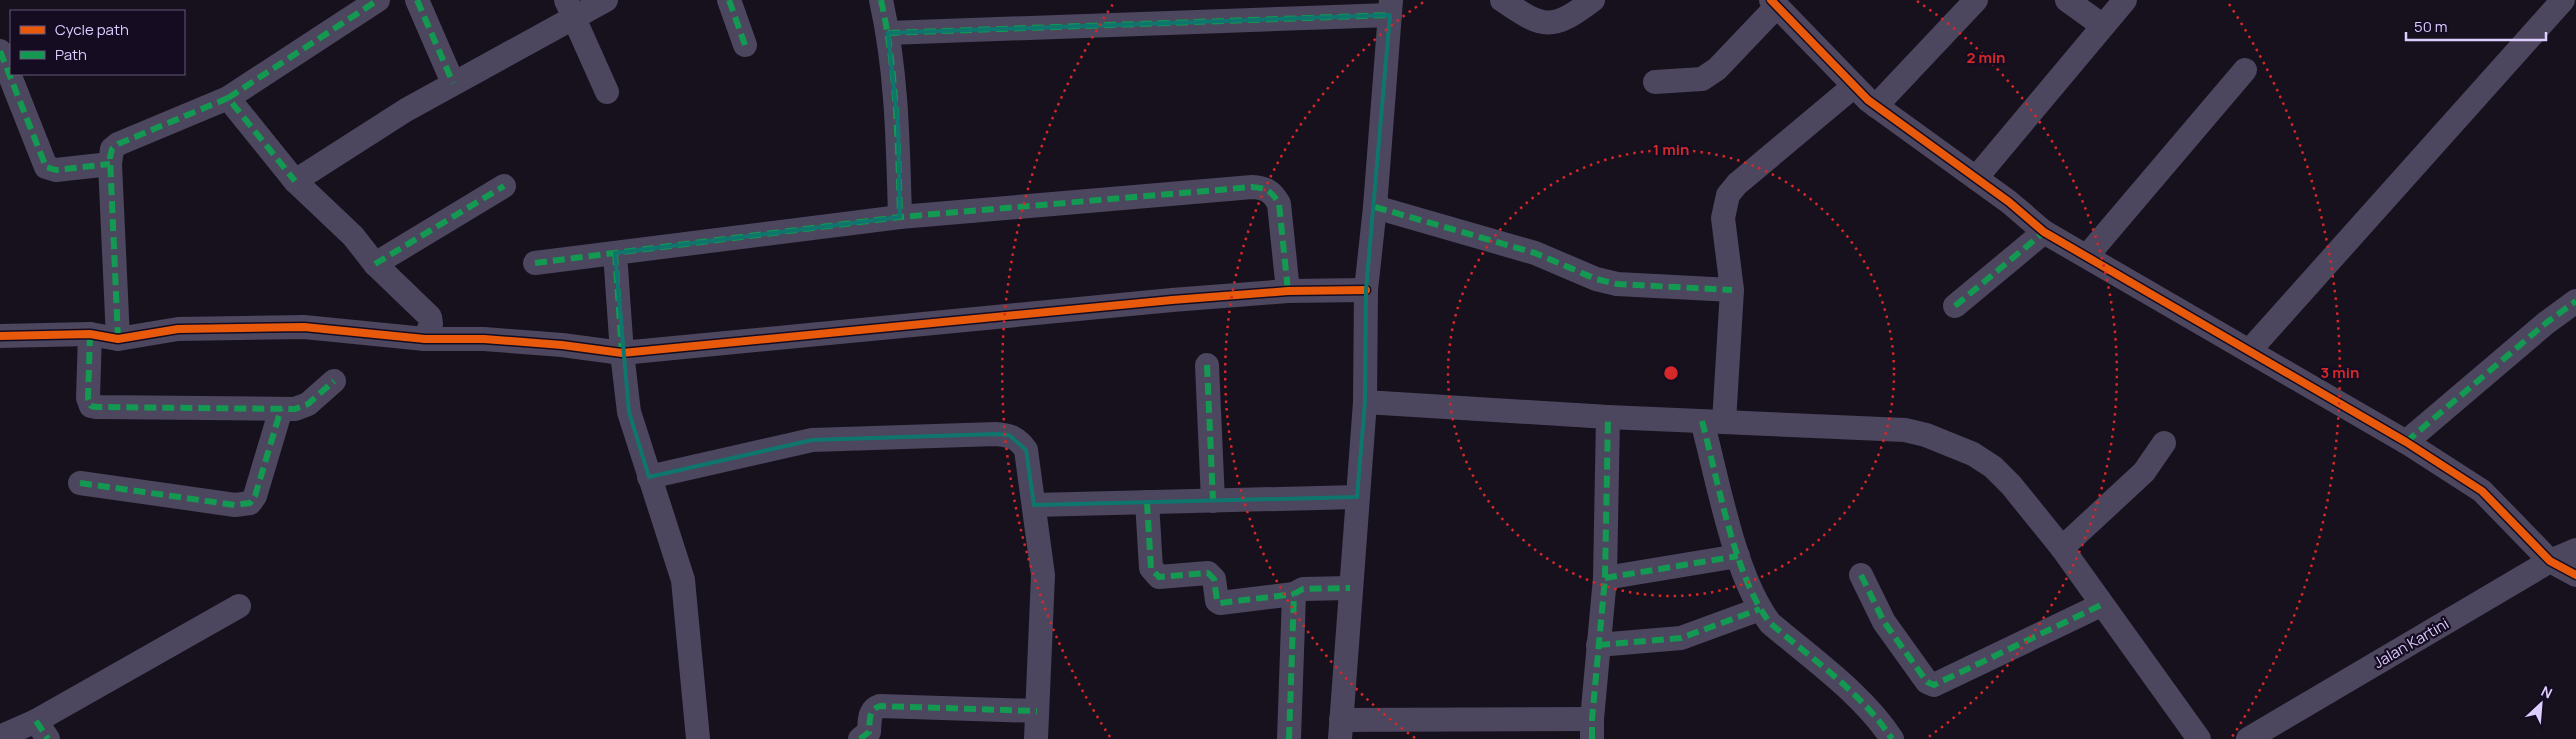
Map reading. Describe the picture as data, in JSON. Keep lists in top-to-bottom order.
{
  "streets": {
    "street": ["Jalan Kartini"]
  },
  "legend": ["Cycle path", "Path"],
  "scale_bar": "50 m",
  "north": "top right",
  "rings": ["2 min", "1 min", "3 min"]
}
